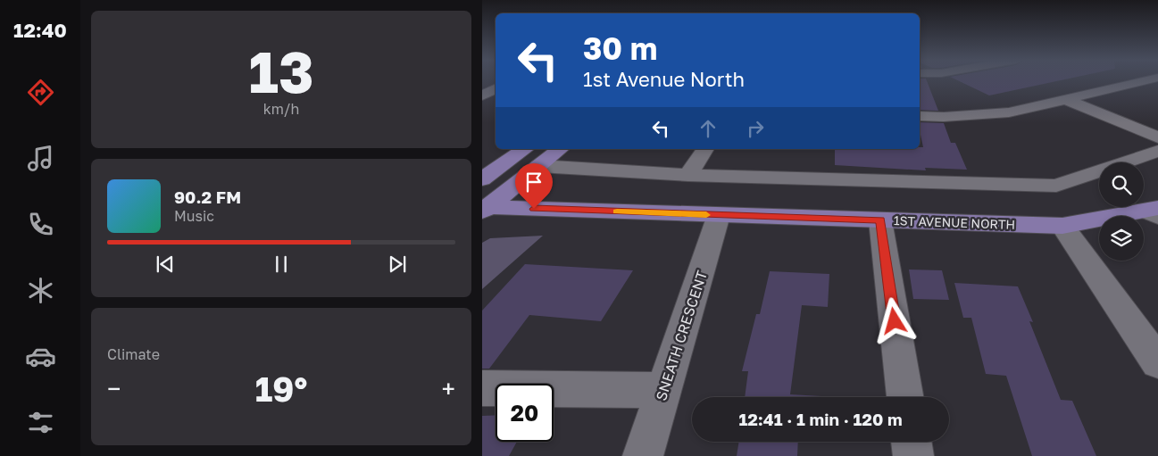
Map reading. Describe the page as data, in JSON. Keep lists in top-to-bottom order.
{
  "streets": {
    "main road": ["1ST AVENUE NORTH"],
    "street": ["SNEATH CRESCENT"]
  },
  "crossings": [
    ["1ST AVENUE NORTH", "SNEATH CRESCENT"]
  ],
  "page": {
    "tabs": "12:40",
    "tile": [
      ["13", "km/h"],
      "Climate"
    ],
    "turn": ["30 m", "1st Avenue North"],
    "song": ["90.2 FM", "Music"],
    "heat": ["−", "19°", "+"],
    "limit": "20",
    "trip": "12:41 · 1 min · 120 m"
  }
}
